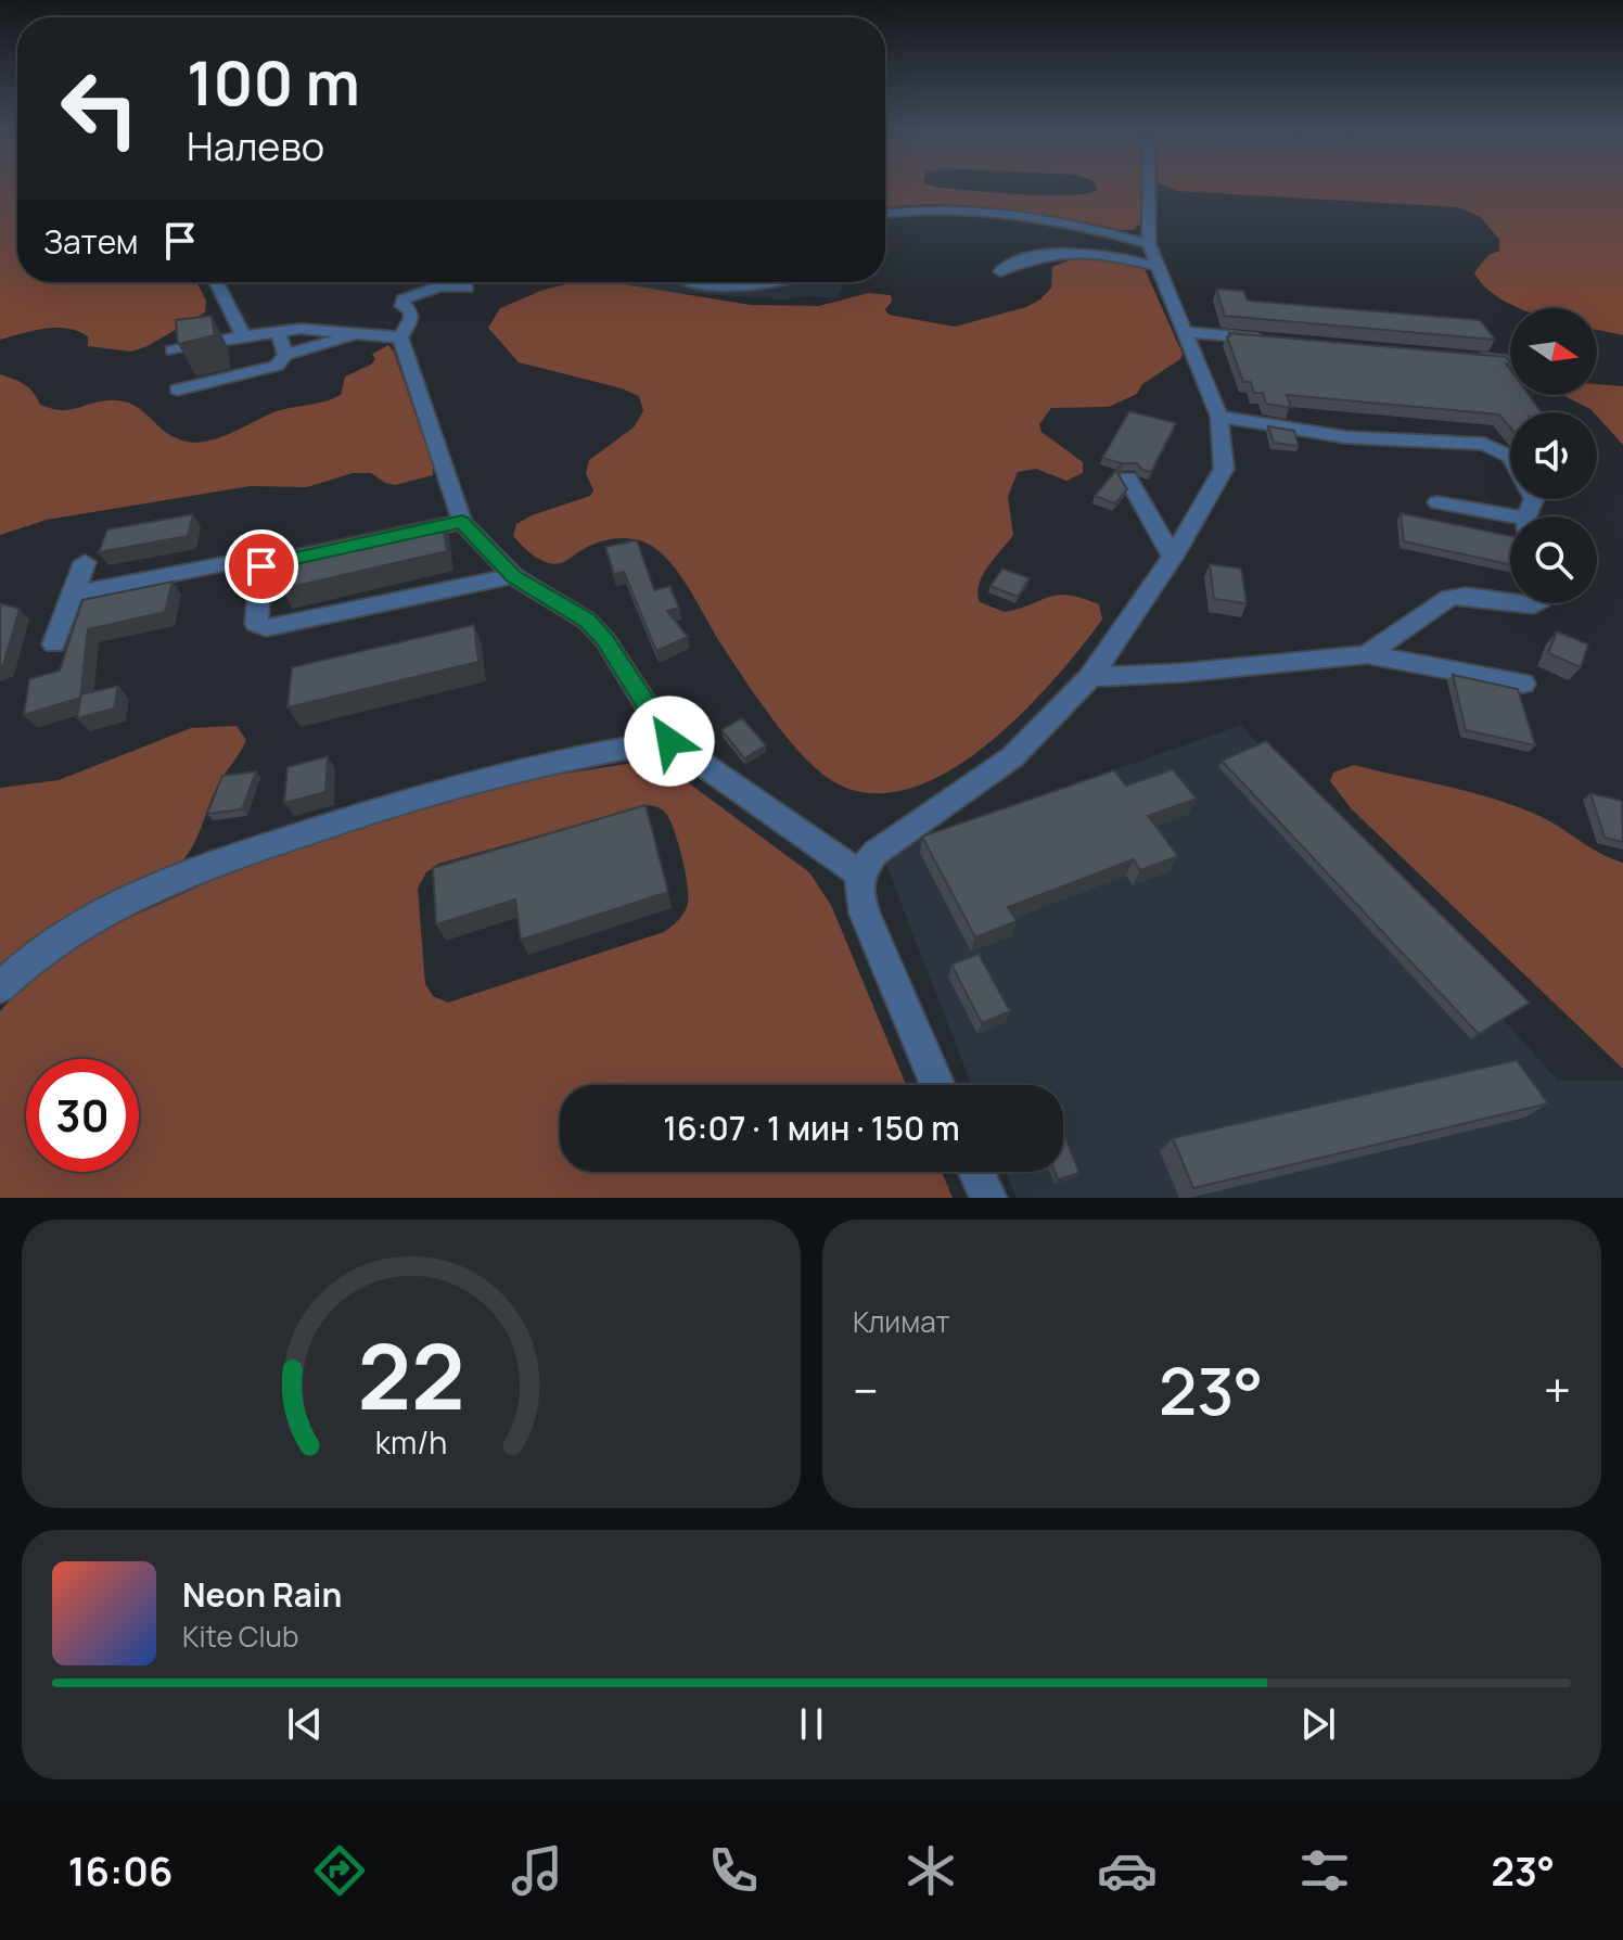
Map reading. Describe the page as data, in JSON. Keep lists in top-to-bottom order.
{
  "north": "right",
  "page": {
    "turn": ["100 m", "Налево"],
    "then": "Затем",
    "limit": "30",
    "trip": "16:07 · 1 мин · 150 m",
    "tile": "Климат",
    "heat": ["−", "23°", "+"],
    "song": ["Neon Rain", "Kite Club"],
    "tabs": ["16:06", "23°"],
    "gauge": ["22", "km/h"]
  }
}
